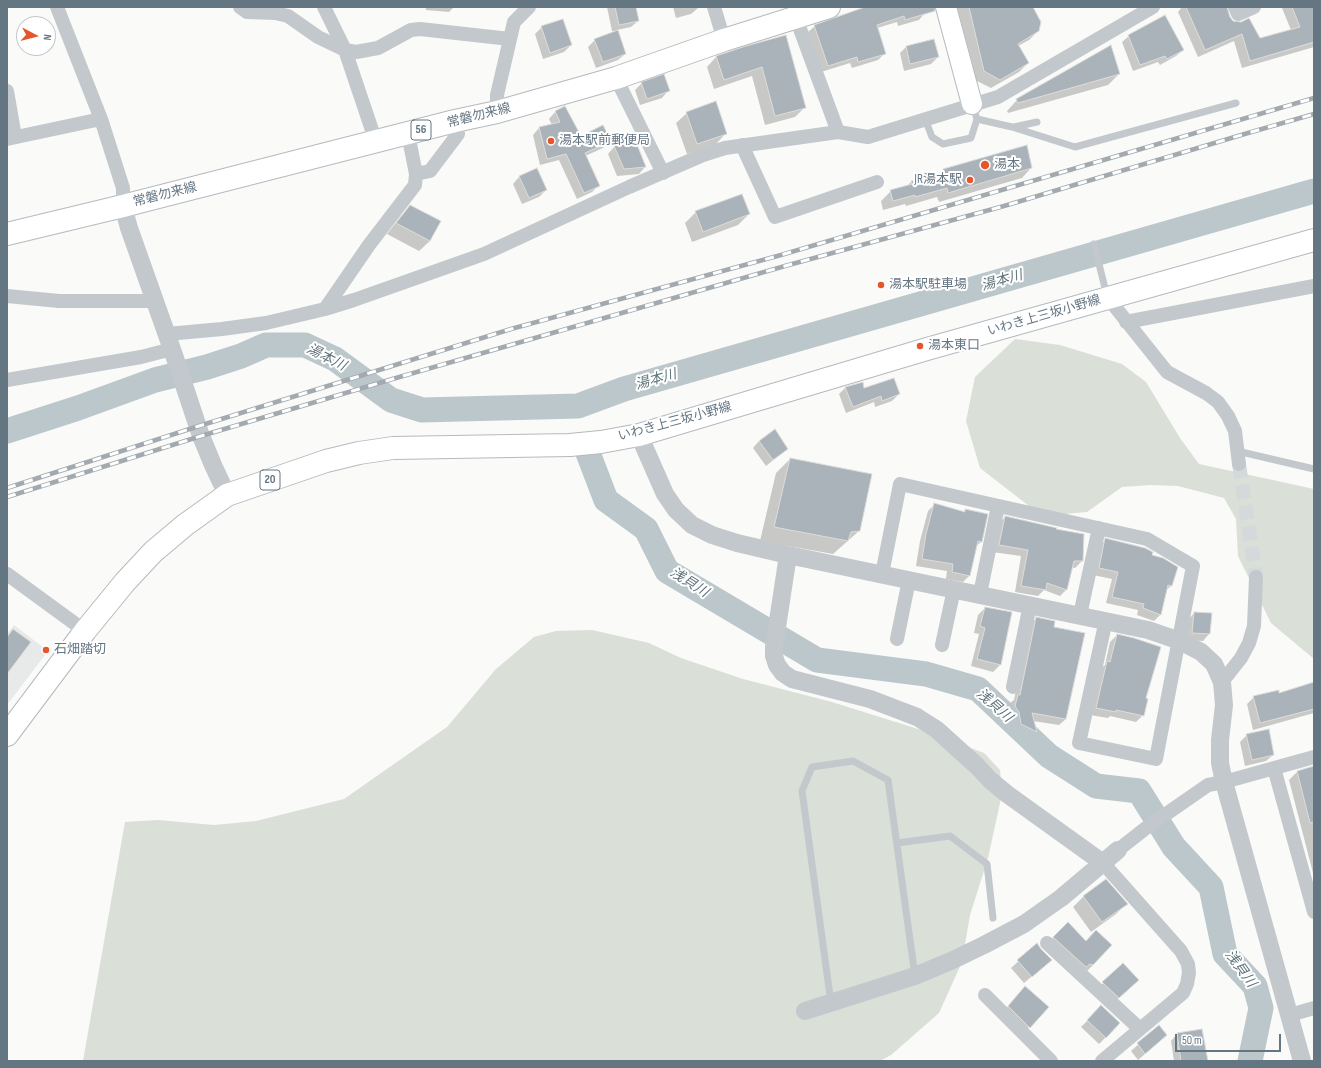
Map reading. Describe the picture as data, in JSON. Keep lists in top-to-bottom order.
{
  "streets": {
    "main road": [
      "常磐勿来線",
      "56",
      "いわき上三坂小野線",
      "20"
    ]
  },
  "water": ["湯本川", "浅貝川"],
  "places": [
    "湯本駅前郵便局",
    "湯本",
    "JR湯本駅",
    "湯本駅駐車場",
    "湯本東口",
    "石畑踏切"
  ],
  "scale_bar": "50 m",
  "north": "right"
}
